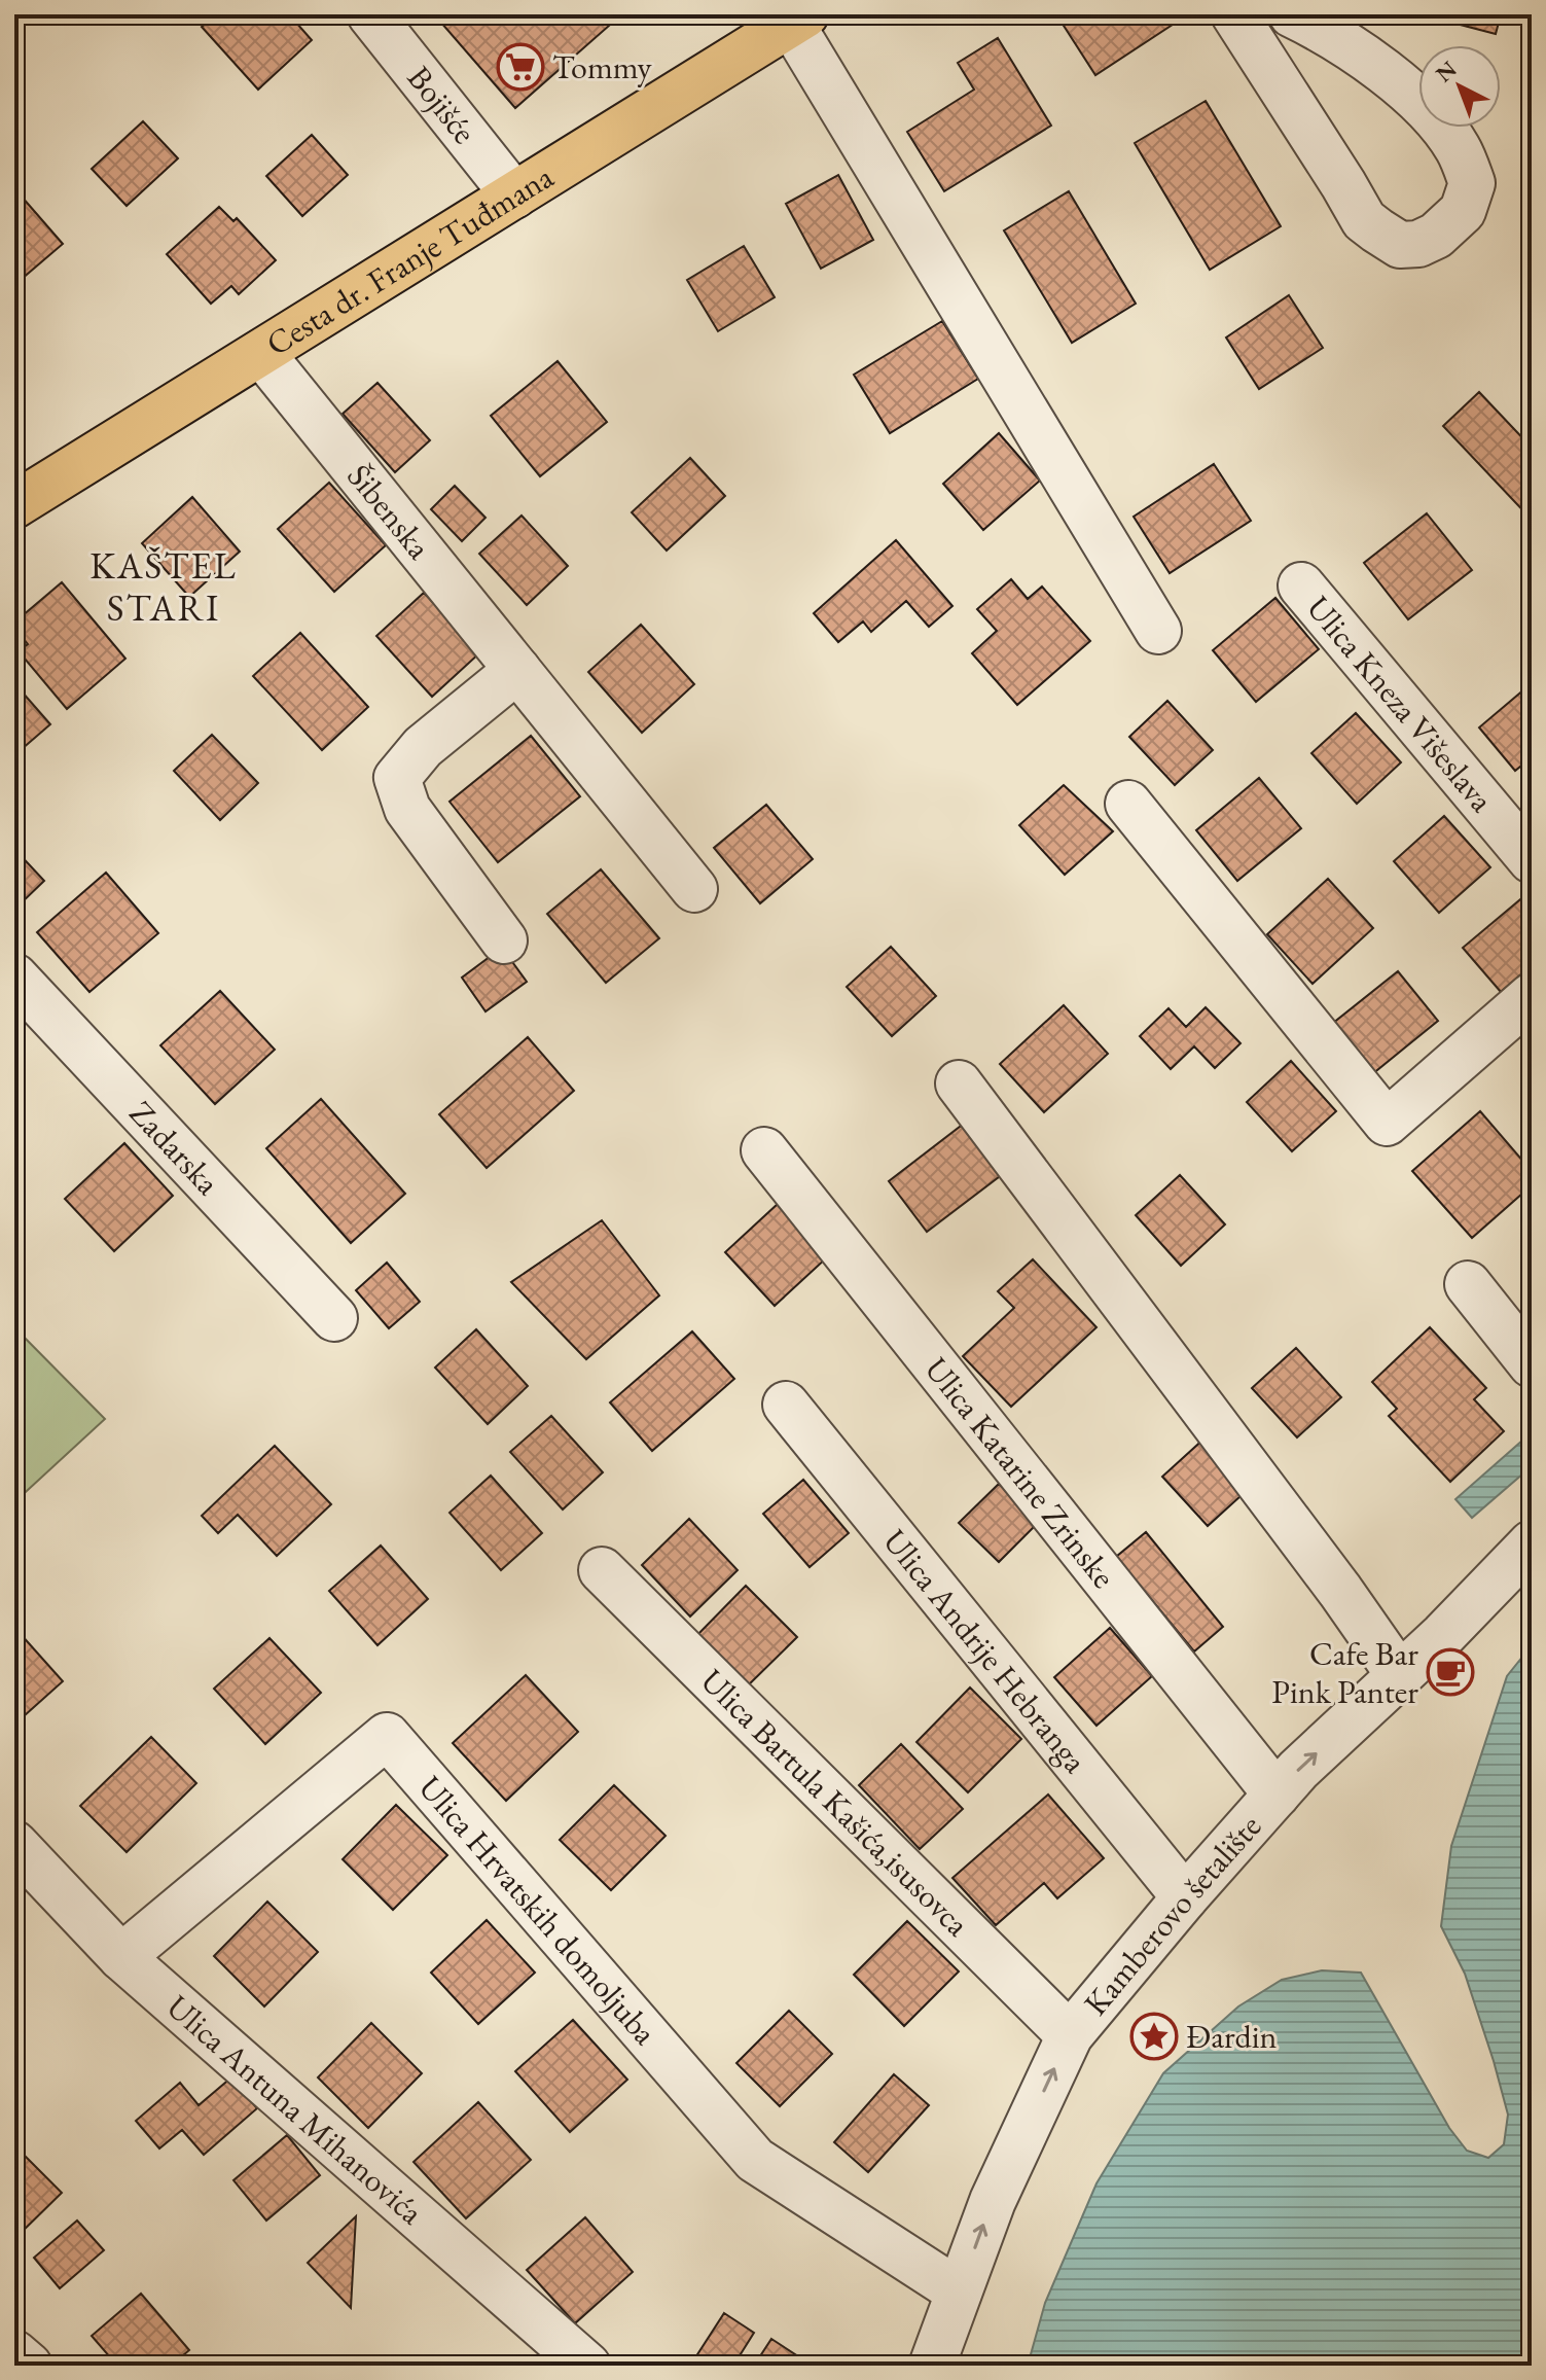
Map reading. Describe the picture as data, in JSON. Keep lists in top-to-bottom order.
{
  "streets": {
    "main road": ["Cesta dr. Franje Tuđmana"],
    "street": [
      "Bojišće",
      "Šibenska",
      "Ulica Kneza Višeslava",
      "Zadarska",
      "Ulica Katarine Zrinske",
      "Ulica Andrije Hebranga",
      "Ulica Bartula Kašića,isusovca",
      "Ulica Hrvatskih domoljuba",
      "Kamberovo šetalište",
      "Ulica Antuna Mihanovića"
    ]
  },
  "crossings": [
    ["Bojišće", "Cesta dr. Franje Tuđmana"],
    ["Cesta dr. Franje Tuđmana", "Šibenska"],
    ["Ulica Katarine Zrinske", "Kamberovo šetalište"],
    ["Ulica Andrije Hebranga", "Kamberovo šetalište"],
    ["Ulica Bartula Kašića,isusovca", "Kamberovo šetalište"],
    ["Ulica Hrvatskih domoljuba", "Kamberovo šetalište"],
    ["Ulica Hrvatskih domoljuba", "Ulica Antuna Mihanovića"]
  ],
  "one_way": ["Kamberovo šetalište"],
  "districts": ["KAŠTEL STARI"],
  "places": {
    "supermarket": ["Tommy"],
    "cafe": ["Cafe Bar Pink Panter"],
    "place": ["Đardin"]
  },
  "north": "top left"
}
